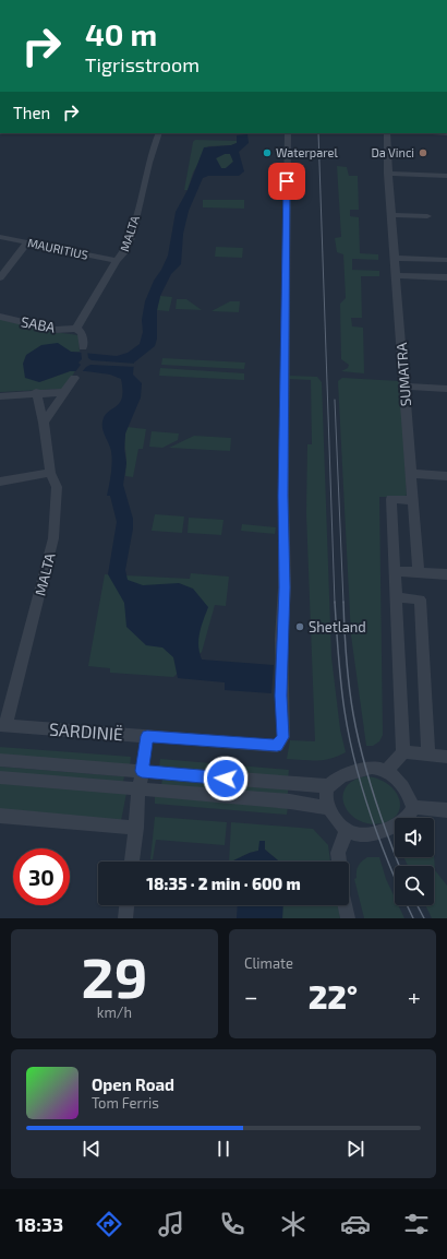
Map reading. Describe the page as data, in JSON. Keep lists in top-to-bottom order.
{
  "streets": {
    "street": [
      "MALTA",
      "MAURITIUS",
      "SABA",
      "SUMATRA",
      "SARDINIË"
    ]
  },
  "crossings": [
    ["MALTA", "MAURITIUS"],
    ["MALTA", "SABA"],
    ["MALTA", "SARDINIË"]
  ],
  "places": ["Waterparel", "Da Vinci", "Shetland"],
  "page": {
    "turn": ["40 m", "Tigrisstroom"],
    "then": "Then",
    "limit": "30",
    "trip": "18:35 · 2 min · 600 m",
    "tile": [
      ["29", "km/h"],
      "Climate"
    ],
    "heat": ["−", "22°", "+"],
    "song": ["Open Road", "Tom Ferris"],
    "tabs": "18:33"
  }
}
